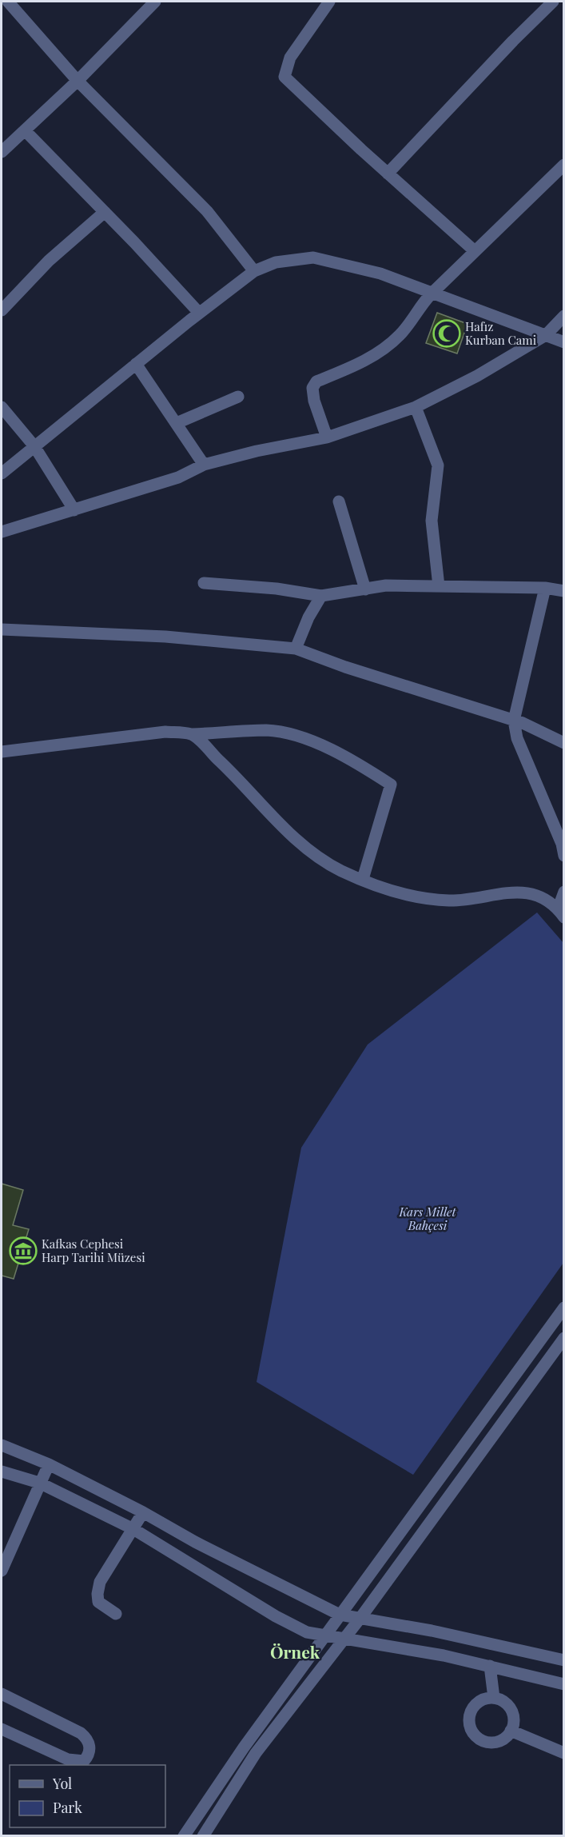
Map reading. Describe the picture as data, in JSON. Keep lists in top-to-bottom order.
{
  "districts": ["Örnek"],
  "parks": ["Kars Millet Bahçesi"],
  "places": {
    "mosque": ["Hafız Kurban Cami"],
    "museum": ["Kafkas Cephesi Harp Tarihi Müzesi"]
  },
  "legend": ["Yol", "Park"]
}
